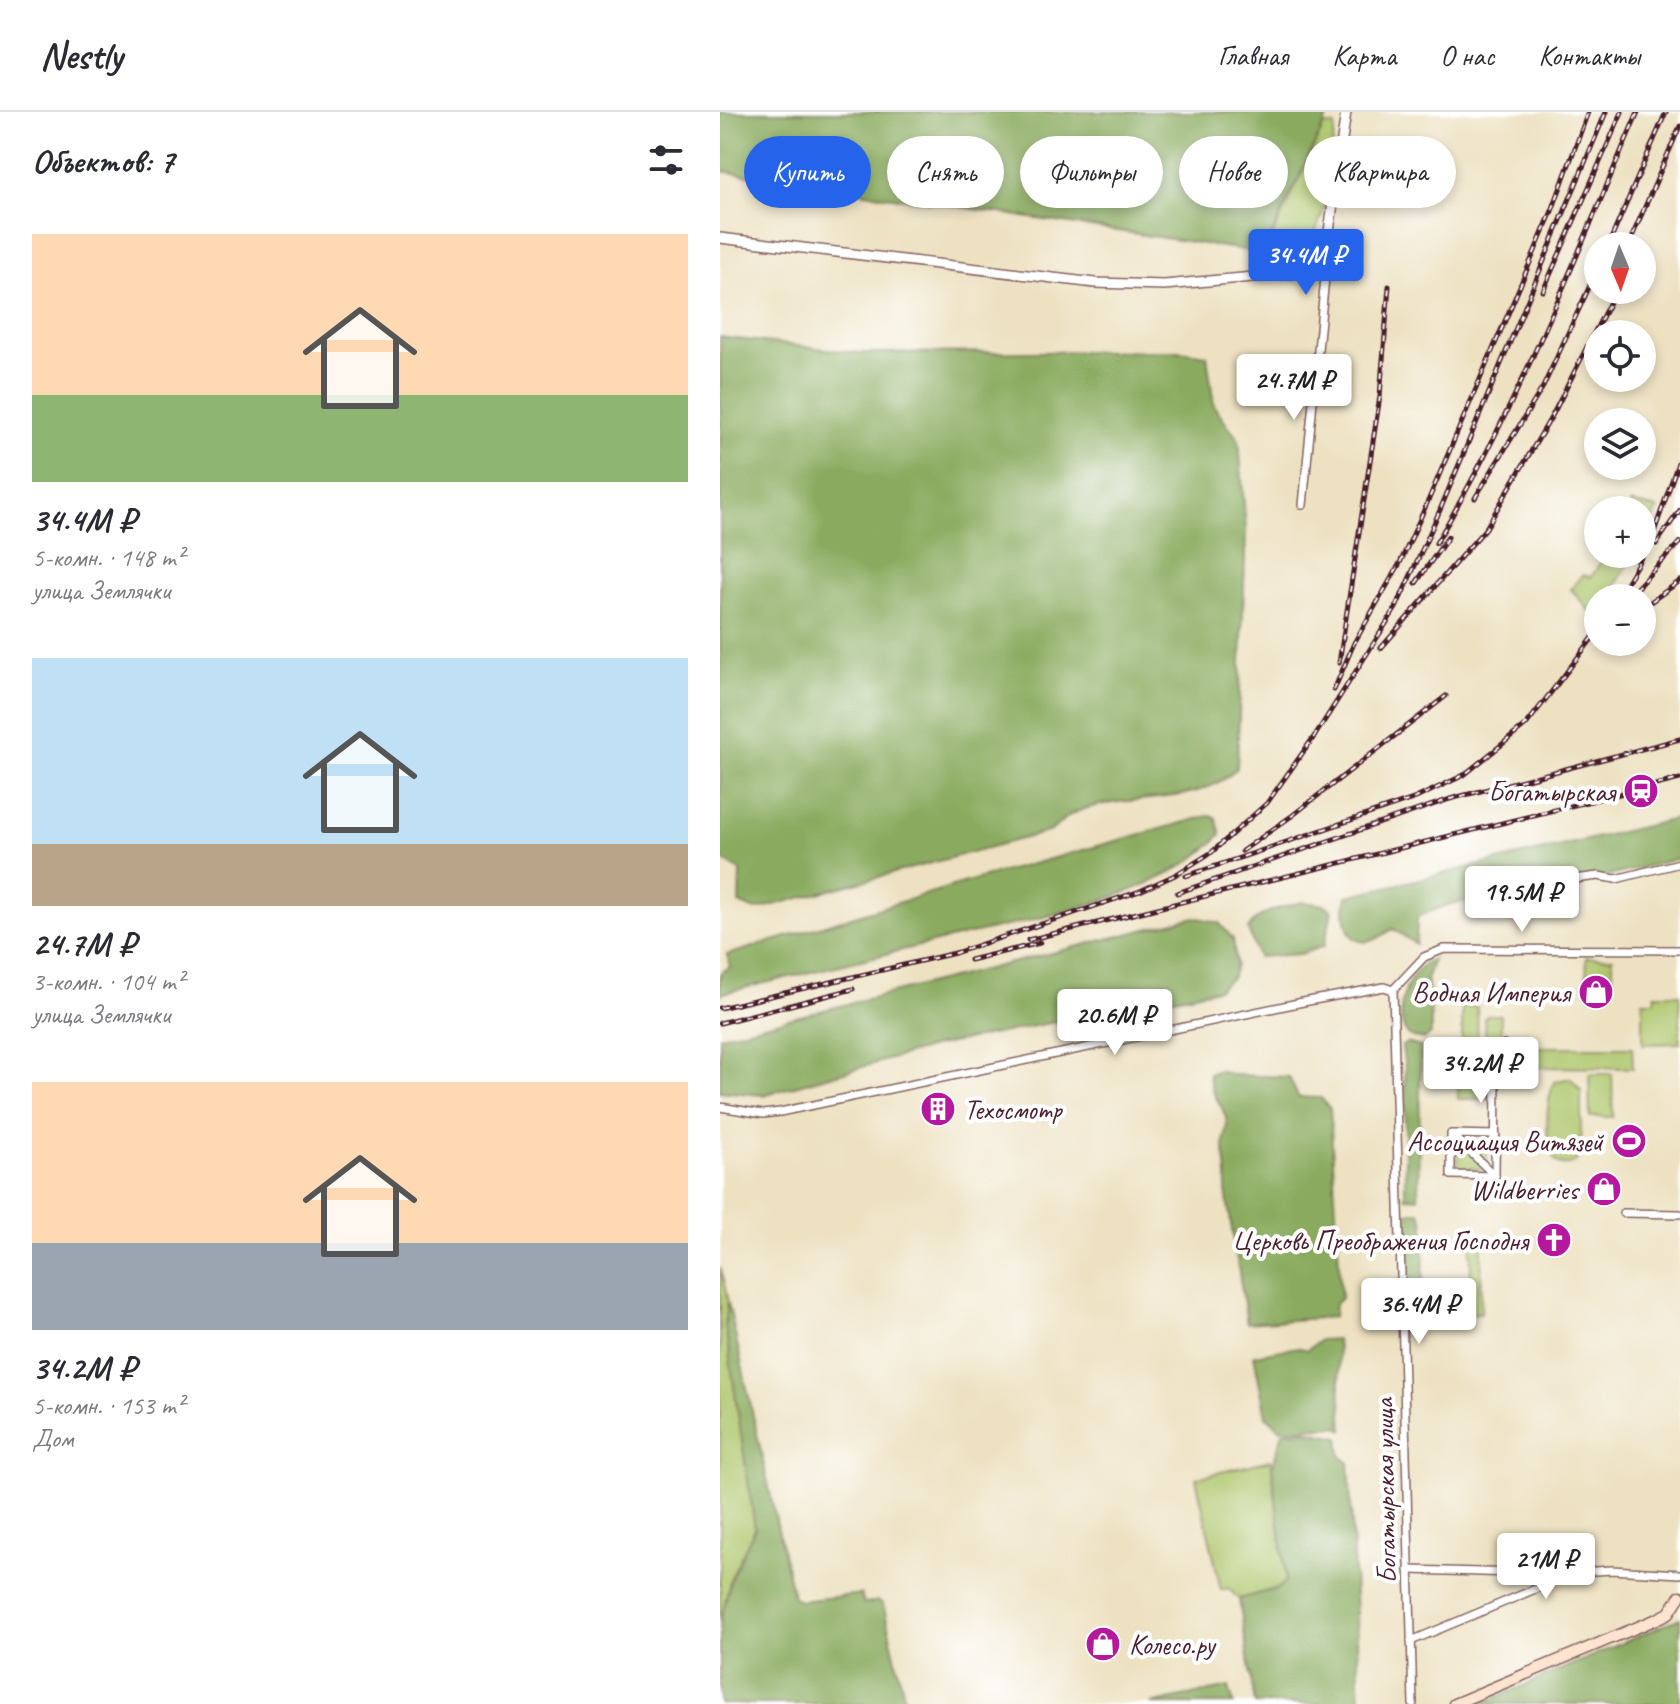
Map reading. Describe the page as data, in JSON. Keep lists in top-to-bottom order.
{
  "streets": {
    "street": ["Богатырская улица"]
  },
  "places": {
    "station": ["Богатырская"],
    "shop": ["Водная Империя", "Wildberries", "Колесо.ру"],
    "building": ["Техосмотр"],
    "sports": ["Ассоциация Витязей"],
    "church": ["Церковь Преображения Господня"]
  },
  "north": "bottom",
  "page": {
    "header": "Nestly",
    "nav": [
      "Главная",
      "Карта",
      "О нас",
      "Контакты"
    ],
    "heading": "Объектов: 7",
    "chip": [
      "Купить",
      "Снять",
      "Фильтры",
      "Новое",
      "Квартира"
    ],
    "list": [
      {
        "name": "34.4M ₽",
        "note": "5-комн. · 148 m² · улица Землячки"
      },
      {
        "name": "24.7M ₽",
        "note": "3-комн. · 104 m² · улица Землячки"
      },
      {
        "name": "34.2M ₽",
        "note": "5-комн. · 153 m² · Дом"
      }
    ],
    "price": [
      "34.4M ₽",
      "24.7M ₽",
      "19.5M ₽",
      "20.6M ₽",
      "34.2M ₽",
      "36.4M ₽",
      "21M ₽"
    ],
    "map_buttons": ["+", "−"]
  }
}
